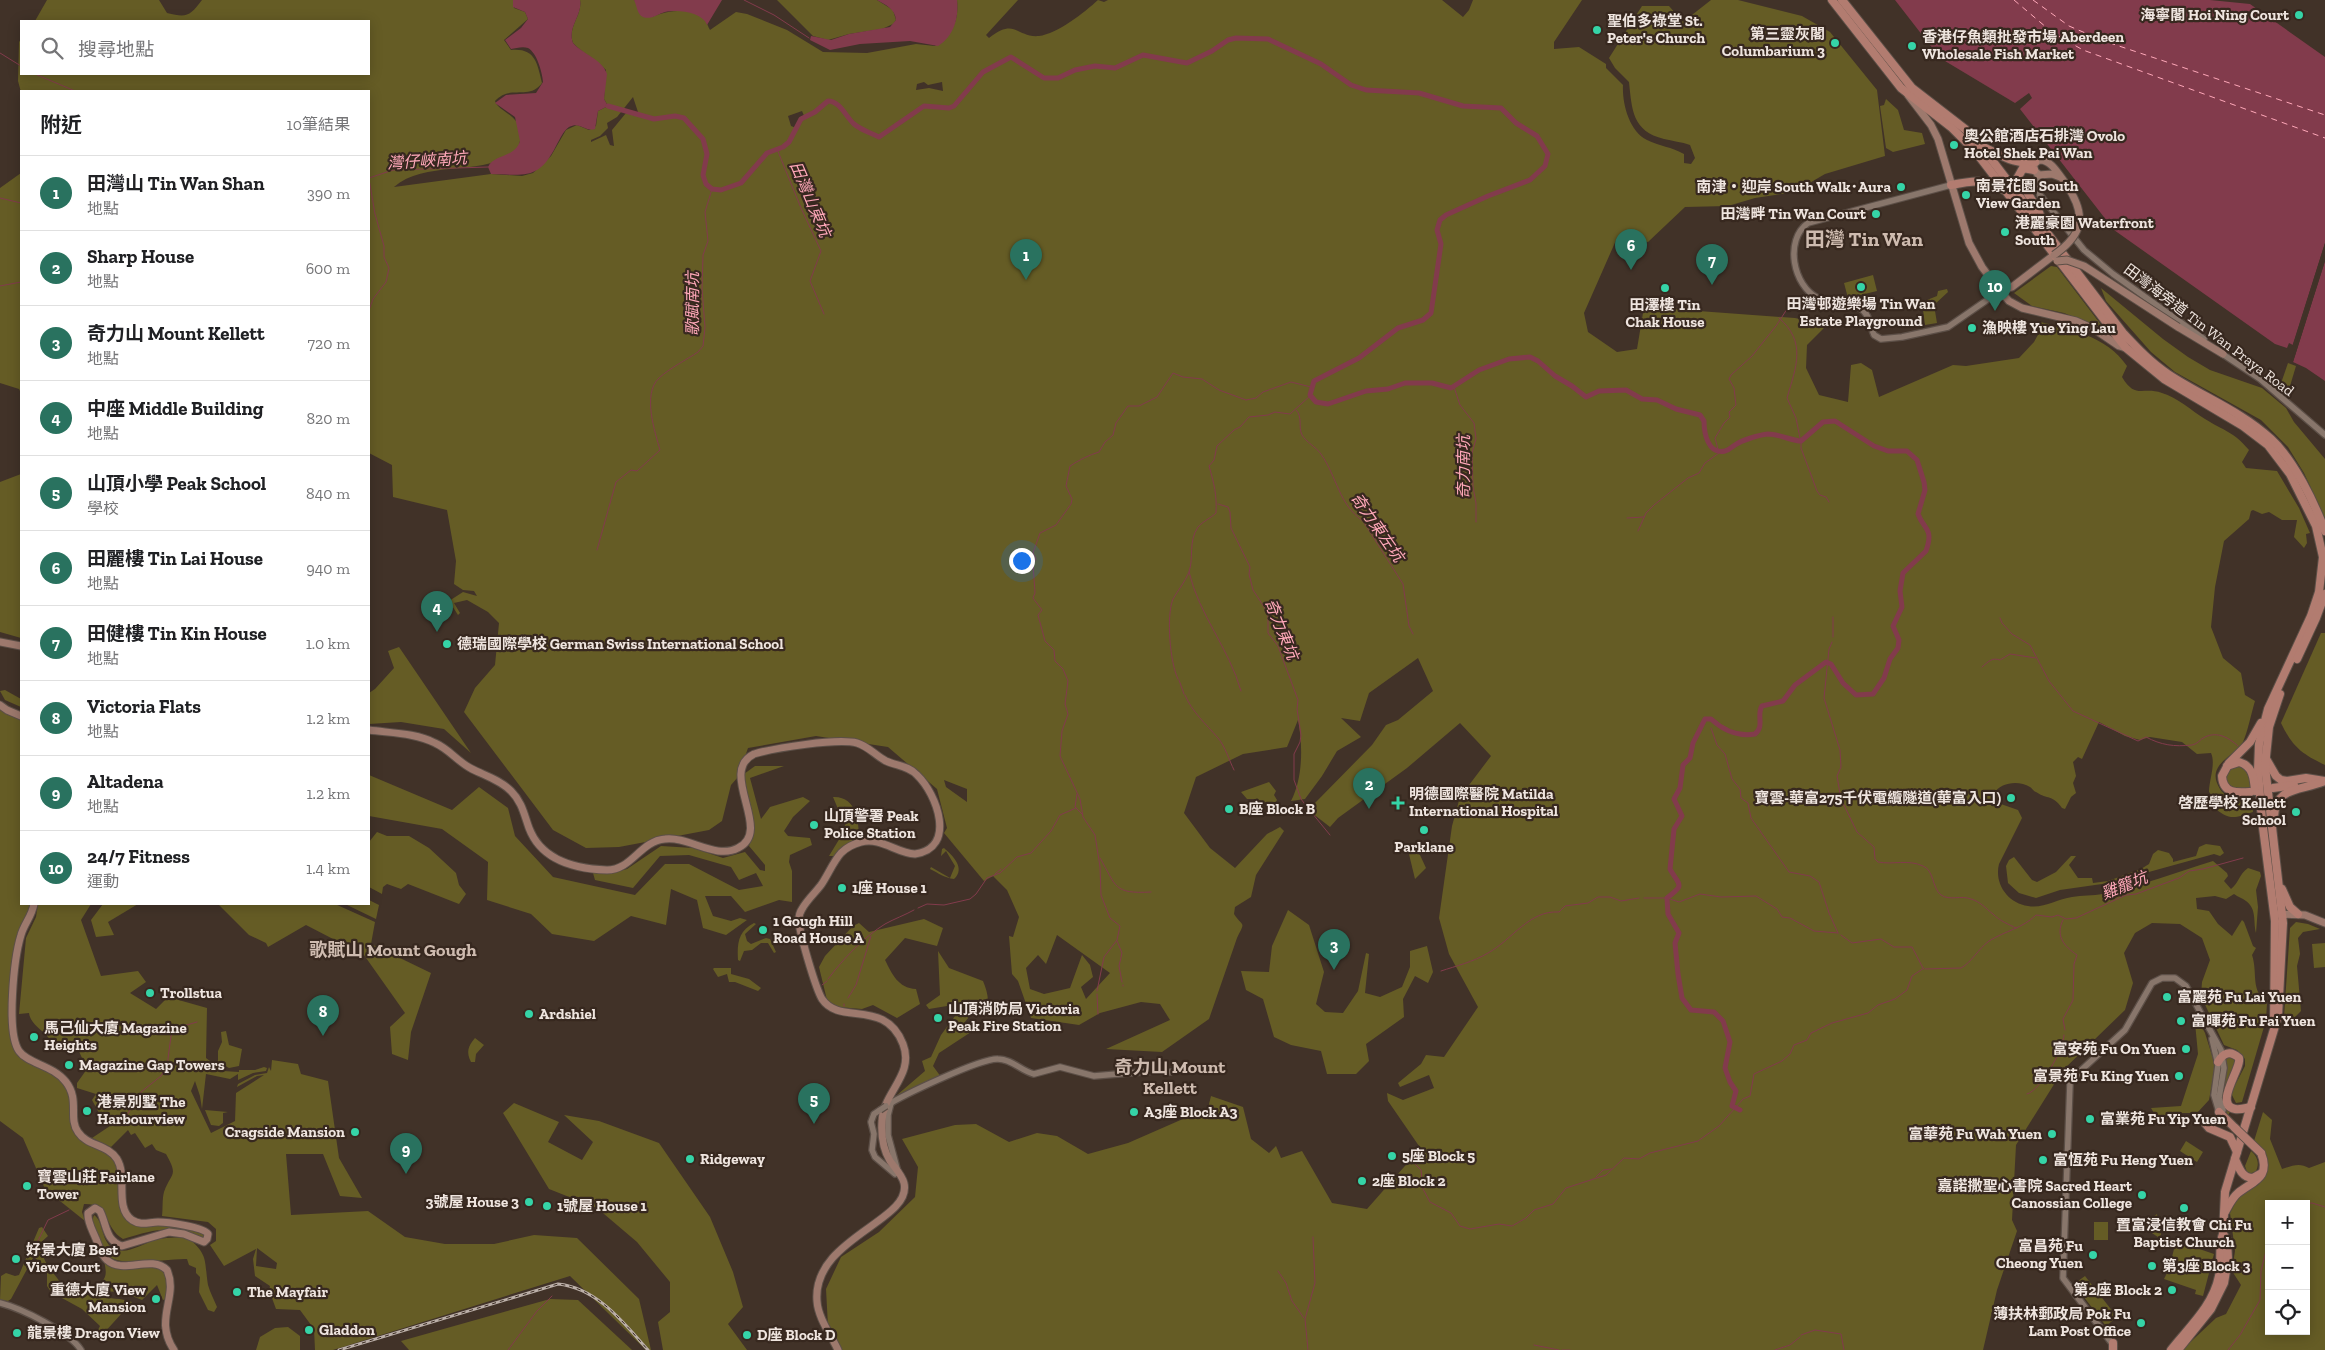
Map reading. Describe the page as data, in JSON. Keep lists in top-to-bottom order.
{
  "streets": {
    "street": ["田灣海旁道 Tin Wan Praya Road"]
  },
  "districts": ["田灣 Tin Wan", "歌賦山 Mount Gough", "奇力山 Mount Kellett"],
  "water": [
    "灣仔峽南坑",
    "田灣山東坑",
    "歌賦南坑",
    "奇力南坑",
    "奇力東左坑",
    "奇力東坑",
    "雞籠坑"
  ],
  "places": {
    "other": [
      "海寧閣 Hoi Ning Court",
      "聖伯多祿堂 St. Peter's Church",
      "第三靈灰閣 Columbarium 3",
      "香港仔魚類批發市場 Aberdeen Wholesale Fish Market",
      "奧公館酒店石排灣 Ovolo Hotel Shek Pai Wan",
      "南津‧迎岸 South Walk･Aura",
      "南景花園 South View Garden",
      "田灣畔 Tin Wan Court",
      "港麗豪園 Waterfront South",
      "田灣邨遊樂場 Tin Wan Estate Playground",
      "田澤樓 Tin Chak House",
      "漁映樓 Yue Ying Lau",
      "德瑞國際學校 German Swiss International School",
      "寶雲-華富275千伏電纜隧道(華富入口)",
      "B座 Block B",
      "啓歷學校 Kellett School",
      "山頂警署 Peak Police Station",
      "Parklane",
      "1座 House 1",
      "1 Gough Hill Road House A",
      "Trollstua",
      "富麗苑 Fu Lai Yuen",
      "Ardshiel",
      "山頂消防局 Victoria Peak Fire Station",
      "富暉苑 Fu Fai Yuen",
      "馬己仙大廈 Magazine Heights",
      "富安苑 Fu On Yuen",
      "Magazine Gap Towers",
      "富景苑 Fu King Yuen",
      "港景別墅 The Harbourview",
      "A3座 Block A3",
      "富業苑 Fu Yip Yuen",
      "Cragside Mansion",
      "富華苑 Fu Wah Yuen",
      "5座 Block 5",
      "Ridgeway",
      "富恆苑 Fu Heng Yuen",
      "2座 Block 2",
      "寶雲山莊 Fairlane Tower",
      "嘉諾撒聖心書院 Sacred Heart Canossian College",
      "3號屋 House 3",
      "1號屋 House 1",
      "置富浸信教會 Chi Fu Baptist Church",
      "富昌苑 Fu Cheong Yuen",
      "好景大廈 Best View Court",
      "第3座 Block 3",
      "第2座 Block 2",
      "The Mayfair",
      "重德大廈 View Mansion",
      "薄扶林郵政局 Pok Fu Lam Post Office",
      "Gladdon",
      "龍景樓 Dragon View",
      "D座 Block D"
    ],
    "health": ["明德國際醫院 Matilda International Hospital"]
  },
  "page": {
    "search": "搜尋地點",
    "heading": ["附近", "10筆結果"],
    "list": [
      {
        "mark": "1",
        "name": "田灣山 Tin Wan Shan",
        "note": "地點",
        "value": "390 m"
      },
      {
        "mark": "2",
        "name": "Sharp House",
        "note": "地點",
        "value": "600 m"
      },
      {
        "mark": "3",
        "name": "奇力山 Mount Kellett",
        "note": "地點",
        "value": "720 m"
      },
      {
        "mark": "4",
        "name": "中座 Middle Building",
        "note": "地點",
        "value": "820 m"
      },
      {
        "mark": "5",
        "name": "山頂小學 Peak School",
        "note": "學校",
        "value": "840 m"
      },
      {
        "mark": "6",
        "name": "田麗樓 Tin Lai House",
        "note": "地點",
        "value": "940 m"
      },
      {
        "mark": "7",
        "name": "田健樓 Tin Kin House",
        "note": "地點",
        "value": "1.0 km"
      },
      {
        "mark": "8",
        "name": "Victoria Flats",
        "note": "地點",
        "value": "1.2 km"
      },
      {
        "mark": "9",
        "name": "Altadena",
        "note": "地點",
        "value": "1.2 km"
      },
      {
        "mark": "10",
        "name": "24/7 Fitness",
        "note": "運動",
        "value": "1.4 km"
      }
    ],
    "pins": [
      "6",
      "1",
      "7",
      "10",
      "4",
      "2",
      "3",
      "8",
      "5",
      "9"
    ],
    "map_buttons": ["+", "−"]
  }
}
